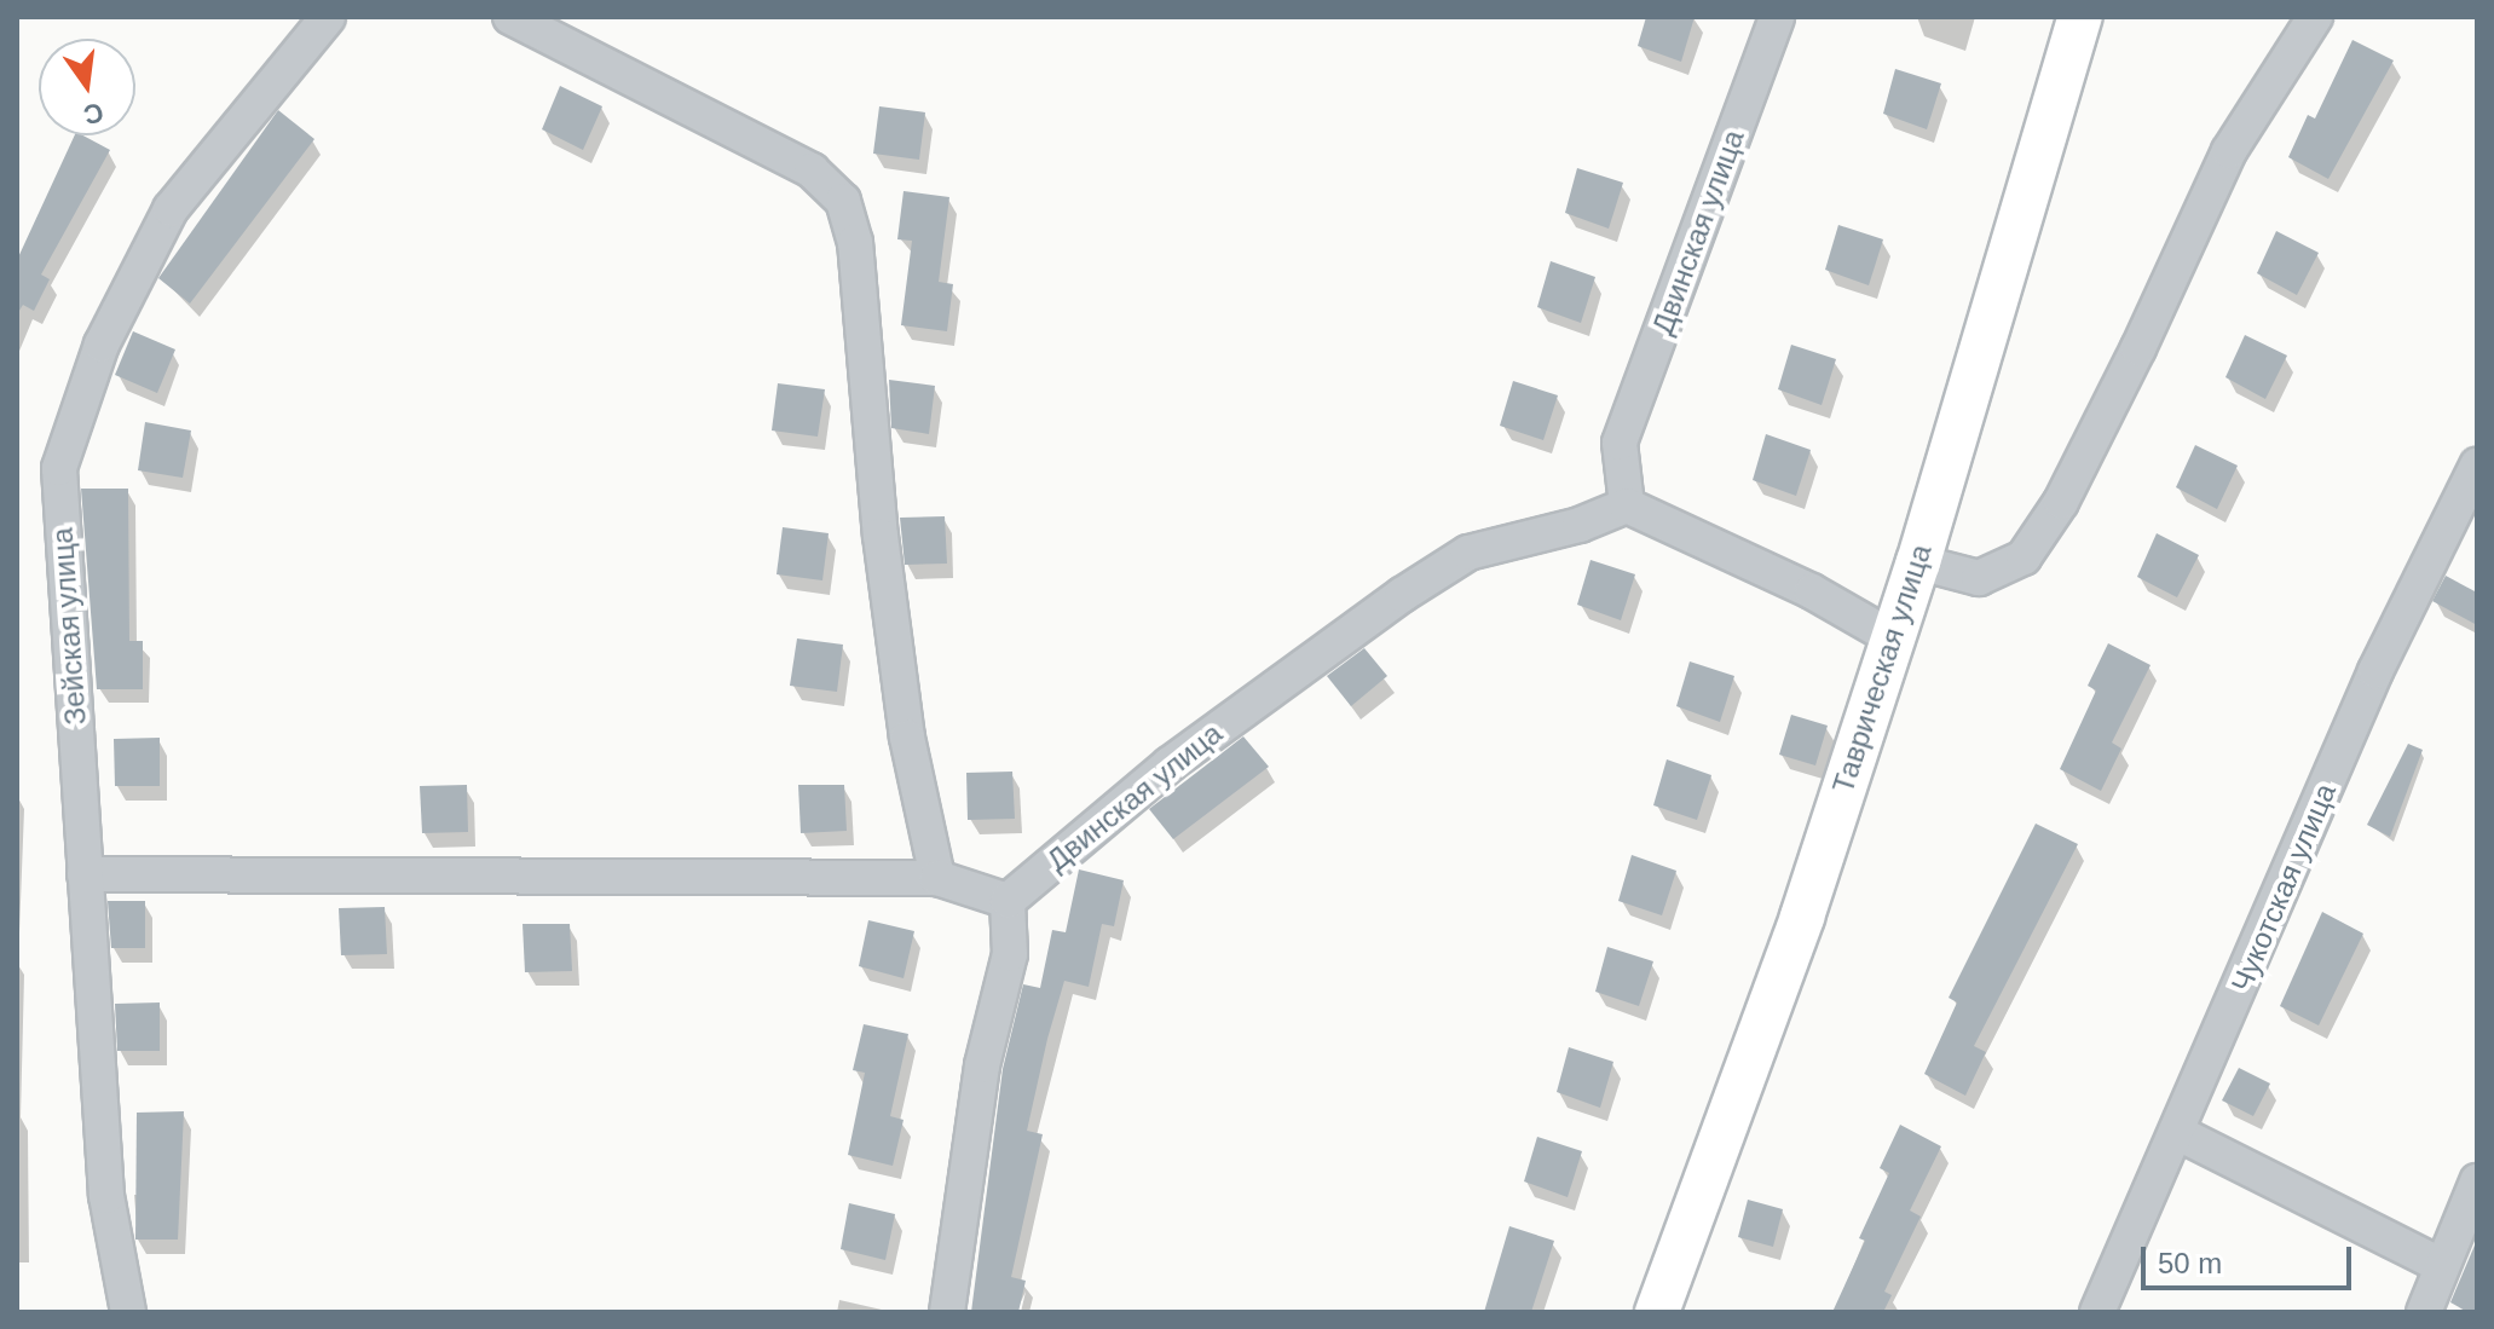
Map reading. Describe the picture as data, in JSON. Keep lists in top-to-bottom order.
{
  "streets": {
    "main road": ["Таврическая улица"],
    "street": ["Двинская улица", "Зейская улица", "Чукотская улица"]
  },
  "scale_bar": "50 m",
  "north": "bottom"
}
